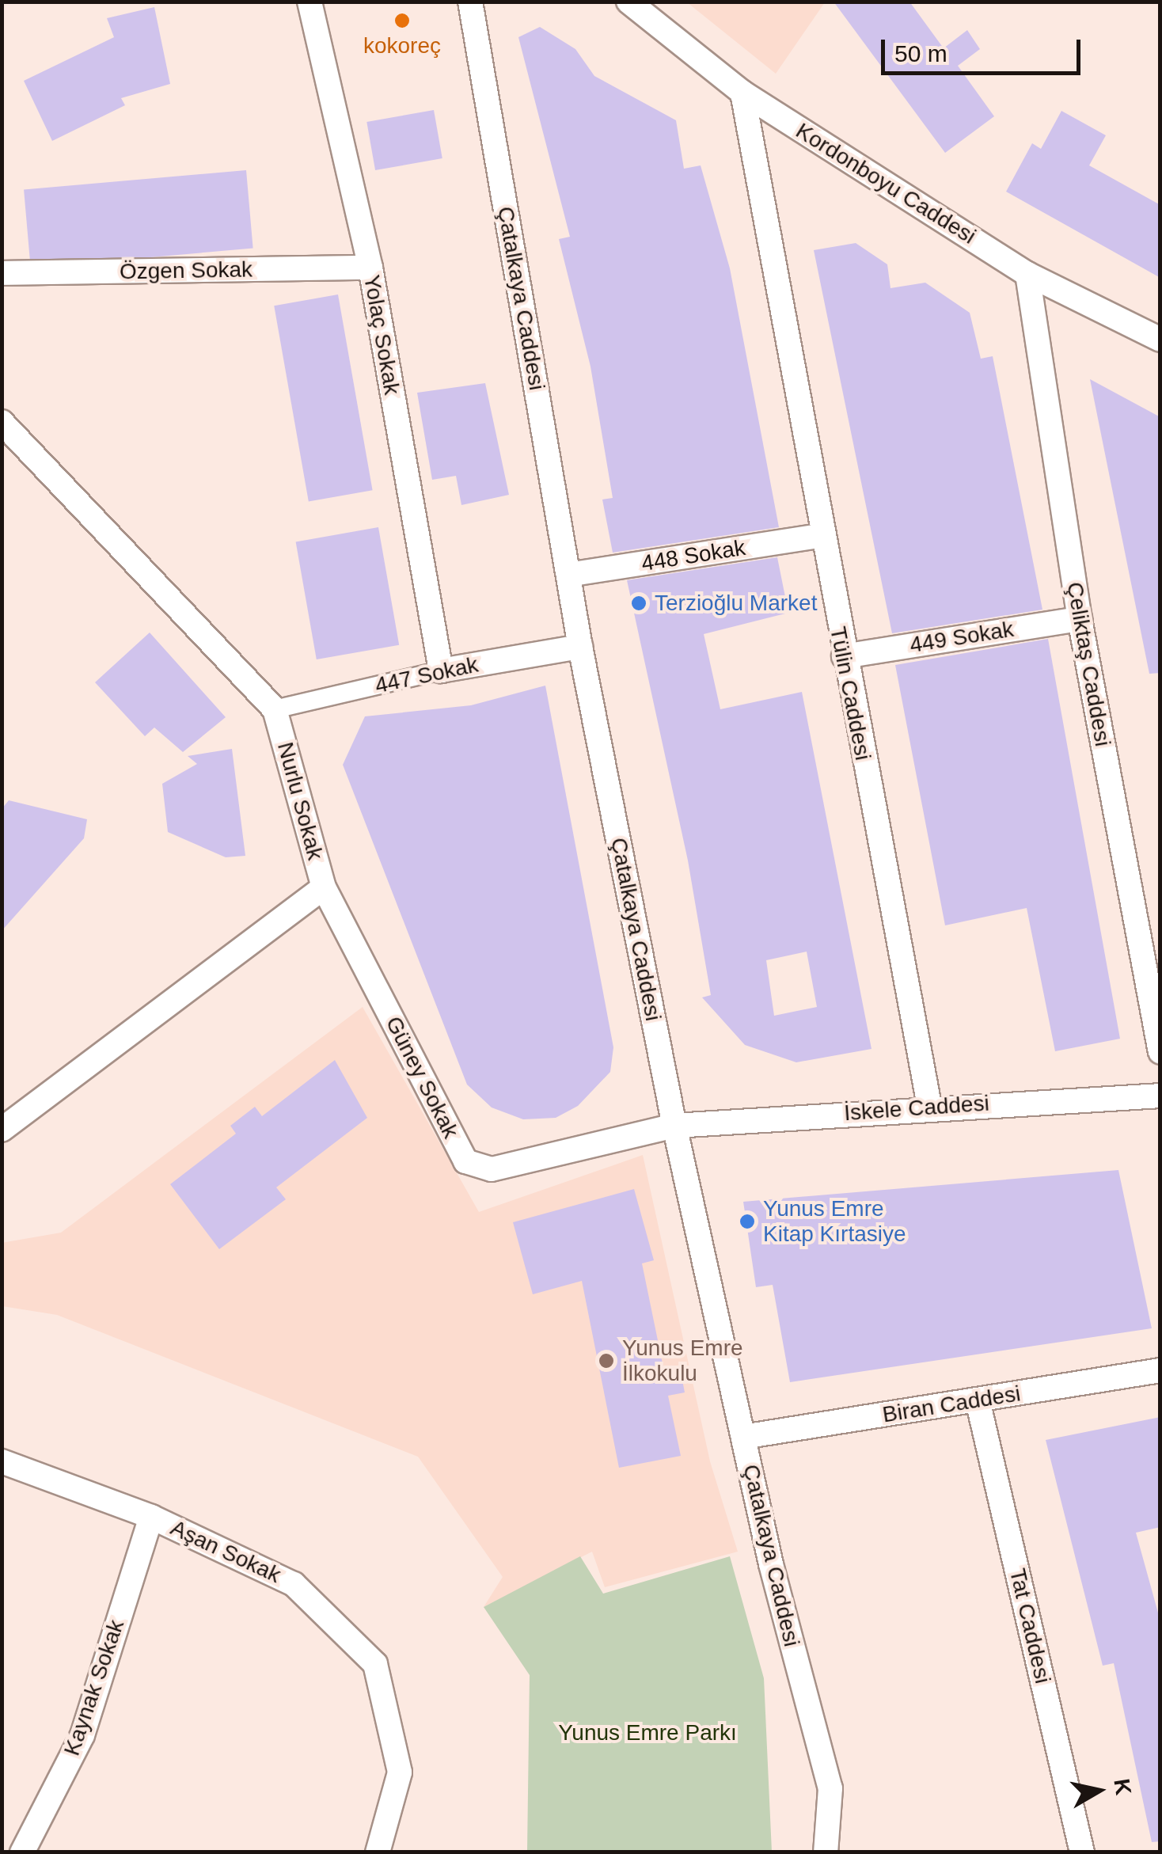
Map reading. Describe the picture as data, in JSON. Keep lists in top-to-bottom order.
{
  "streets": {
    "street": [
      "Kordonboyu Caddesi",
      "Özgen Sokak",
      "Çatalkaya Caddesi",
      "Yolaç Sokak",
      "448 Sokak",
      "449 Sokak",
      "Çeliktaş Caddesi",
      "447 Sokak",
      "Tülin Caddesi",
      "Nurlu Sokak",
      "Güney Sokak",
      "İskele Caddesi",
      "Biran Caddesi",
      "Aşan Sokak",
      "Tat Caddesi",
      "Kaynak Sokak"
    ]
  },
  "crossings": [
    ["Kordonboyu Caddesi", "Çeliktaş Caddesi"],
    ["Kordonboyu Caddesi", "Tülin Caddesi"],
    ["Özgen Sokak", "Yolaç Sokak"],
    ["Çatalkaya Caddesi", "448 Sokak"],
    ["Çatalkaya Caddesi", "447 Sokak"],
    ["Çatalkaya Caddesi", "Güney Sokak"],
    ["Çatalkaya Caddesi", "İskele Caddesi"],
    ["Çatalkaya Caddesi", "Biran Caddesi"],
    ["Yolaç Sokak", "447 Sokak"],
    ["448 Sokak", "Tülin Caddesi"],
    ["449 Sokak", "Çeliktaş Caddesi"],
    ["449 Sokak", "Tülin Caddesi"],
    ["447 Sokak", "Nurlu Sokak"],
    ["Tülin Caddesi", "İskele Caddesi"],
    ["Nurlu Sokak", "Güney Sokak"],
    ["Güney Sokak", "İskele Caddesi"],
    ["Biran Caddesi", "Tat Caddesi"],
    ["Aşan Sokak", "Kaynak Sokak"]
  ],
  "parks": ["Yunus Emre Parkı"],
  "places": [
    "kokoreç",
    "Terzioğlu Market",
    "Yunus Emre Kitap Kırtasiye",
    "Yunus Emre İlkokulu"
  ],
  "scale_bar": "50 m",
  "north": "right"
}
